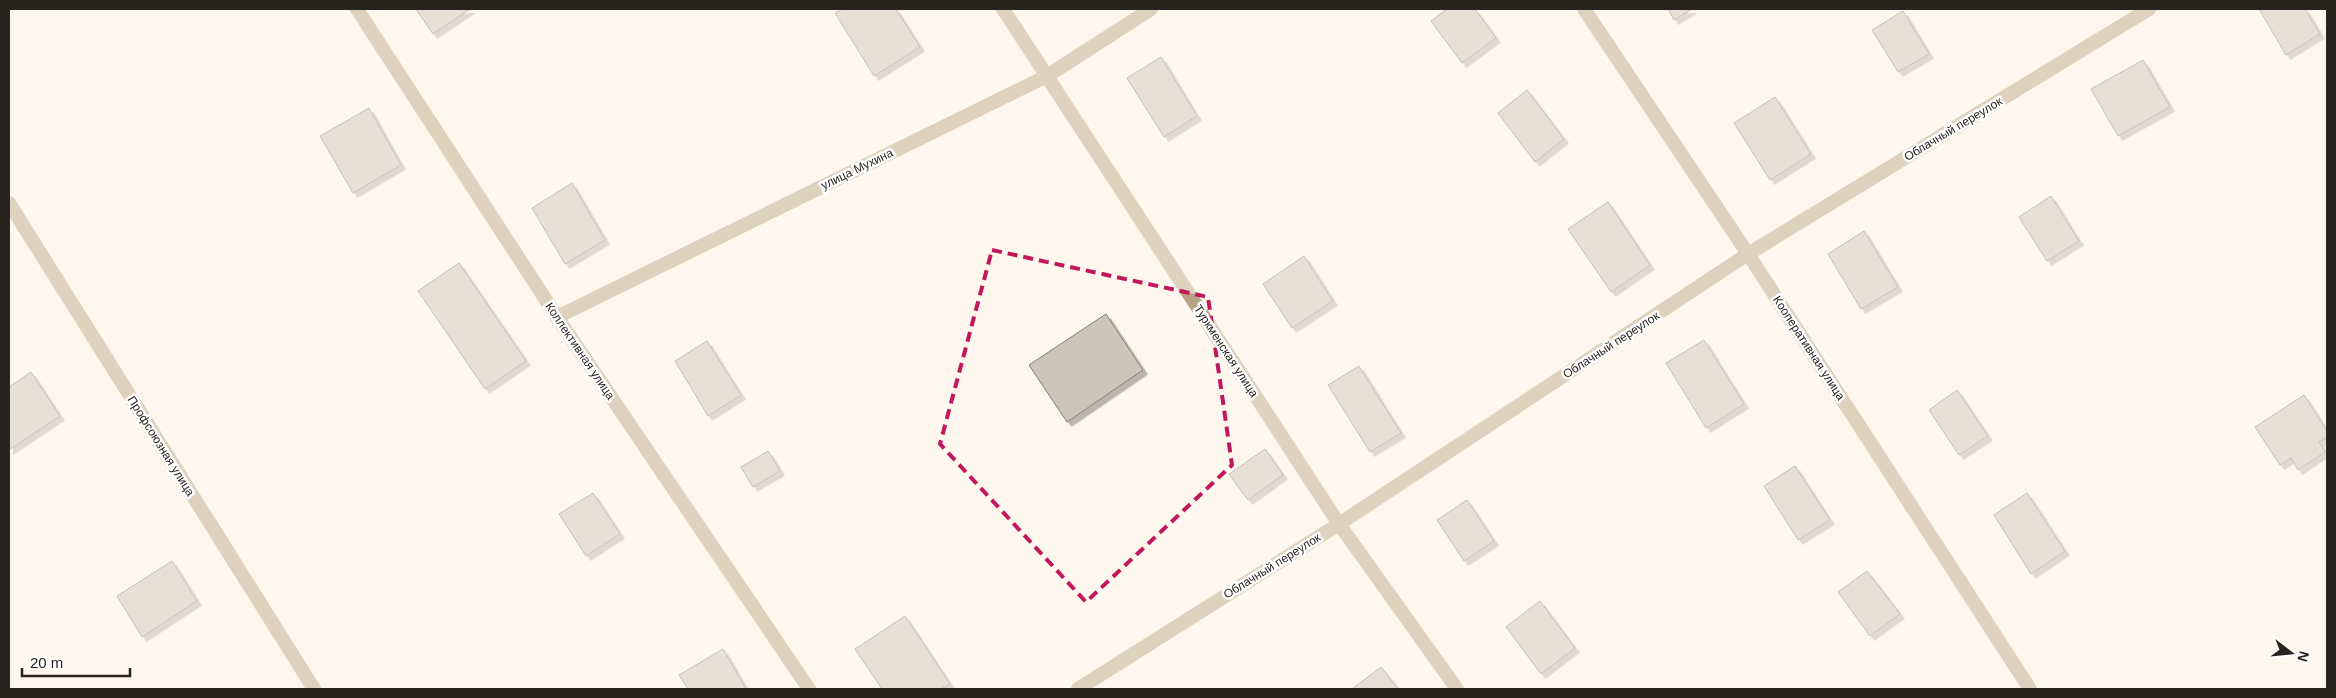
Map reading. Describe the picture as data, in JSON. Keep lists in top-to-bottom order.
{
  "streets": {
    "street": [
      "Облачный переулок",
      "улица Мухина",
      "Кооперативная улица",
      "Коллективная улица",
      "Туркменская улица",
      "Профсоюзная улица"
    ]
  },
  "crossings": [
    ["Облачный переулок", "Кооперативная улица"],
    ["Облачный переулок", "Туркменская улица"],
    ["улица Мухина", "Коллективная улица"],
    ["улица Мухина", "Туркменская улица"]
  ],
  "scale_bar": "20 m",
  "north": "right"
}
